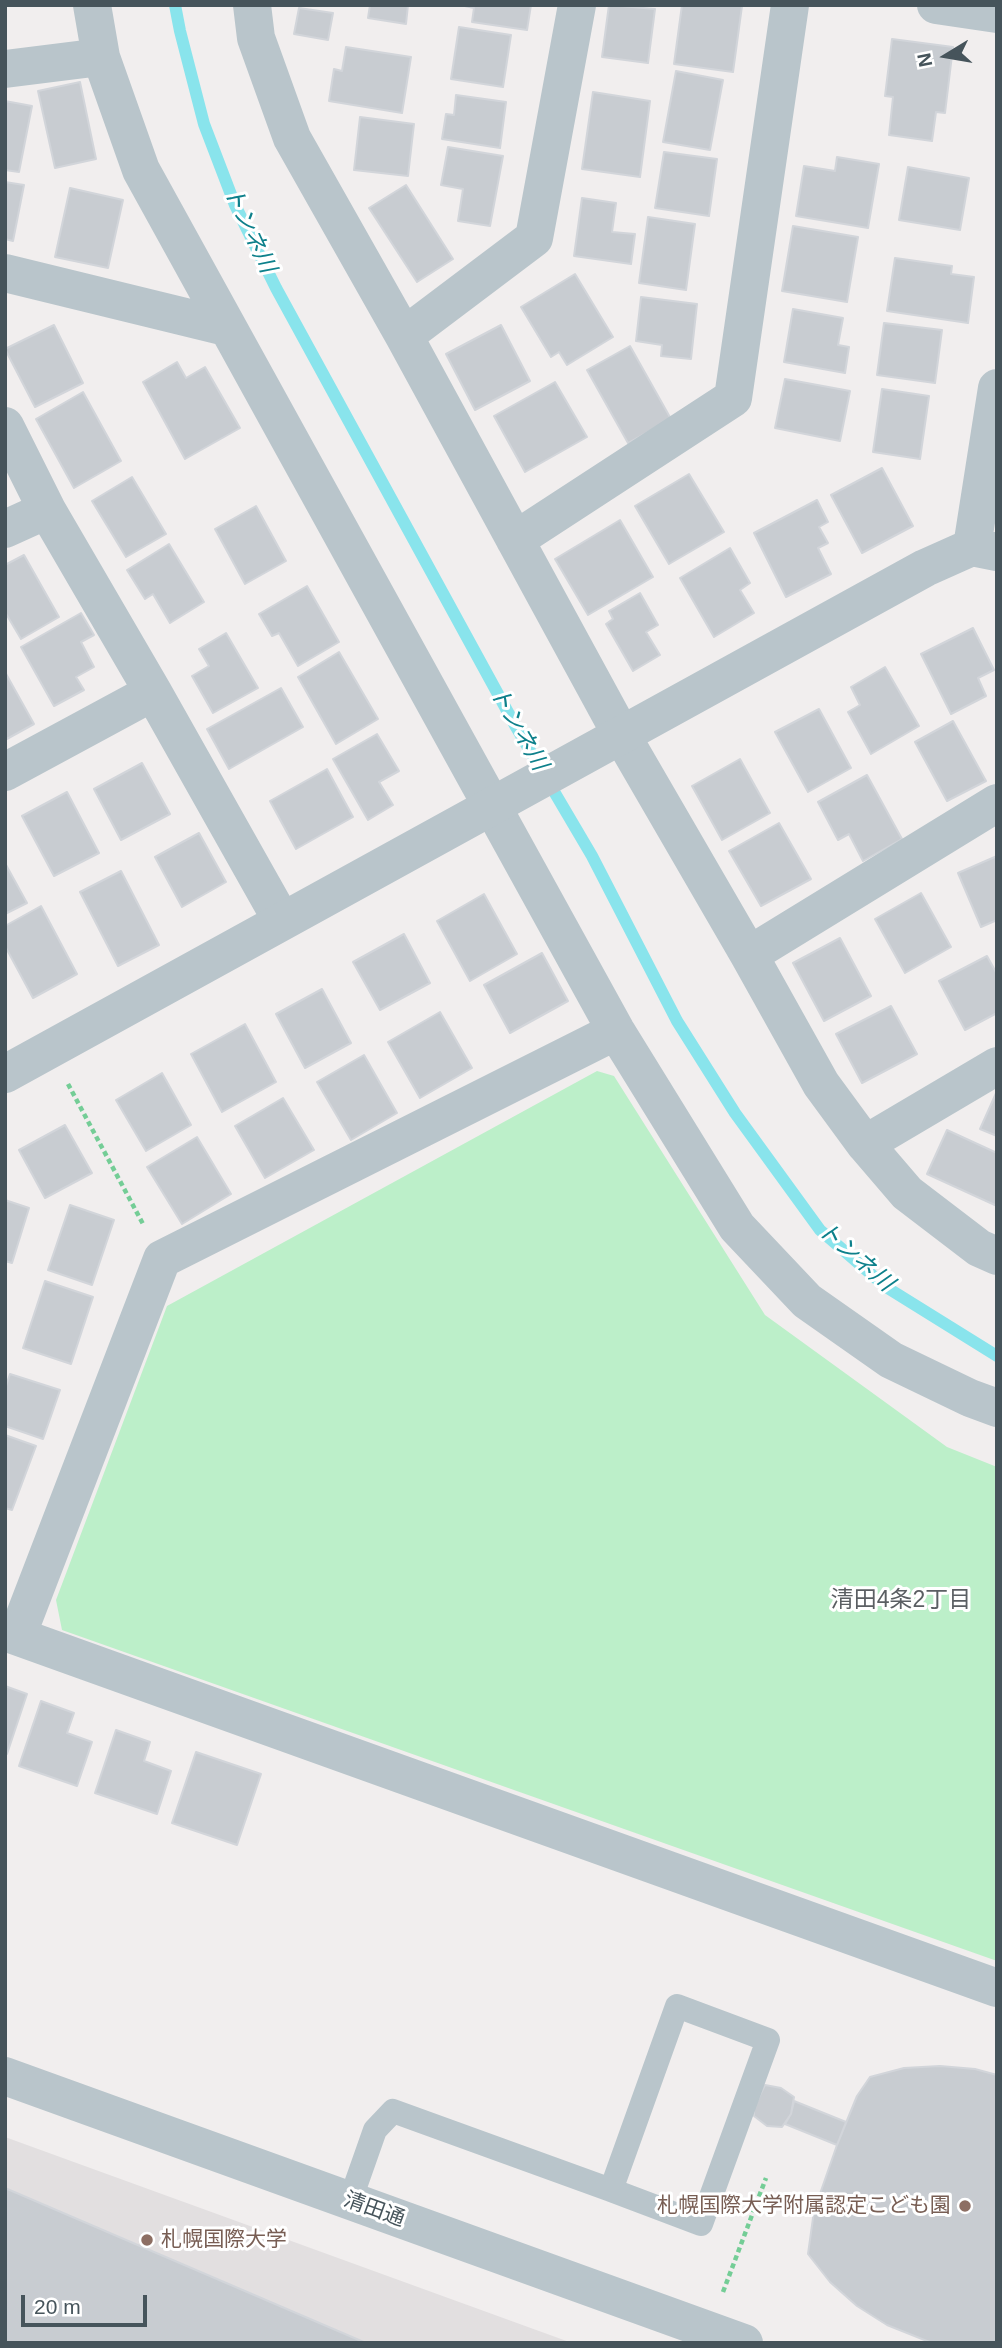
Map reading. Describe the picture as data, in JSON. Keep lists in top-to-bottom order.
{
  "streets": {
    "street": ["清田通"]
  },
  "districts": ["清田4条2丁目"],
  "water": ["トンネ川"],
  "places": ["札幌国際大学附属認定こども園", "札幌国際大学"],
  "scale_bar": "20 m",
  "north": "left"
}
